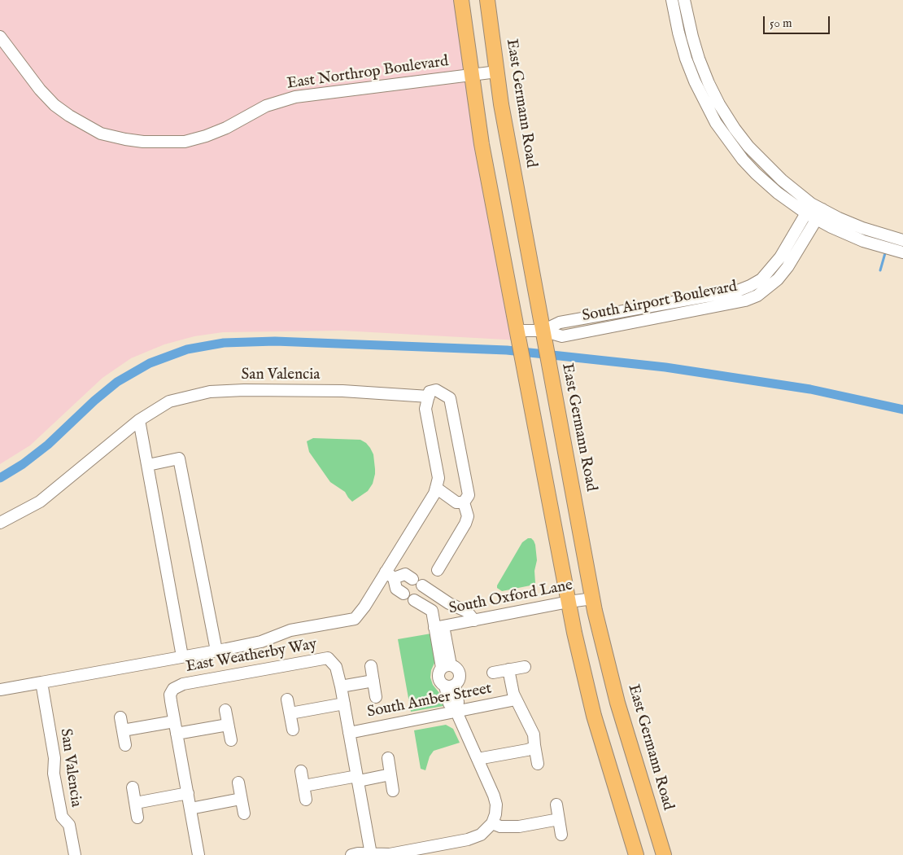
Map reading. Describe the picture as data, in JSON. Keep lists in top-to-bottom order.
{
  "streets": {
    "main road": ["East Germann Road"],
    "street": [
      "East Northrop Boulevard",
      "South Airport Boulevard",
      "San Valencia",
      "South Oxford Lane",
      "East Weatherby Way",
      "South Amber Street"
    ]
  },
  "crossings": [
    ["East Northrop Boulevard", "East Germann Road"],
    ["East Germann Road", "South Airport Boulevard"],
    ["East Germann Road", "South Oxford Lane"],
    ["East Weatherby Way", "South Amber Street"]
  ],
  "scale_bar": "50 m"
}
